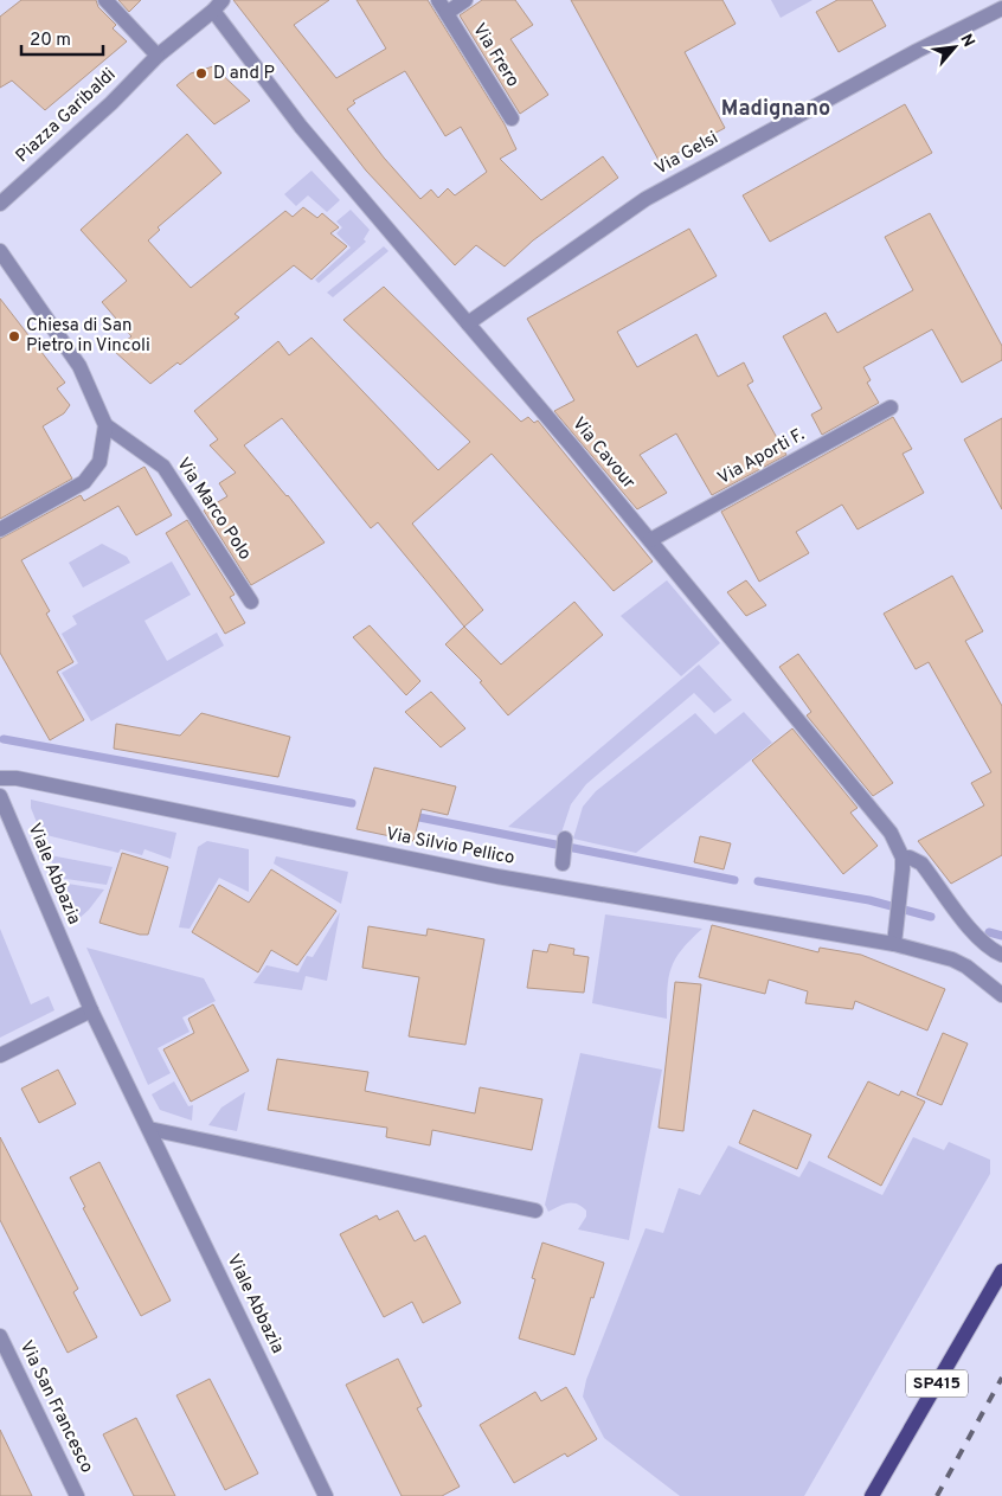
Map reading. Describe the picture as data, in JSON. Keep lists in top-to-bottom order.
{
  "streets": {
    "main road": ["SP415"],
    "street": [
      "Via Frero",
      "Piazza Garibaldi",
      "Via Gelsi",
      "Via Cavour",
      "Via Aporti F.",
      "Via Marco Polo",
      "Via Silvio Pellico",
      "Viale Abbazia",
      "Via San Francesco"
    ]
  },
  "crossings": [
    ["Piazza Garibaldi", "Via Cavour"],
    ["Via Gelsi", "Via Cavour"],
    ["Via Cavour", "Via Aporti F."]
  ],
  "districts": ["Madignano"],
  "places": ["D and P", "Chiesa di San Pietro in Vincoli"],
  "scale_bar": "20 m",
  "north": "top right"
}
